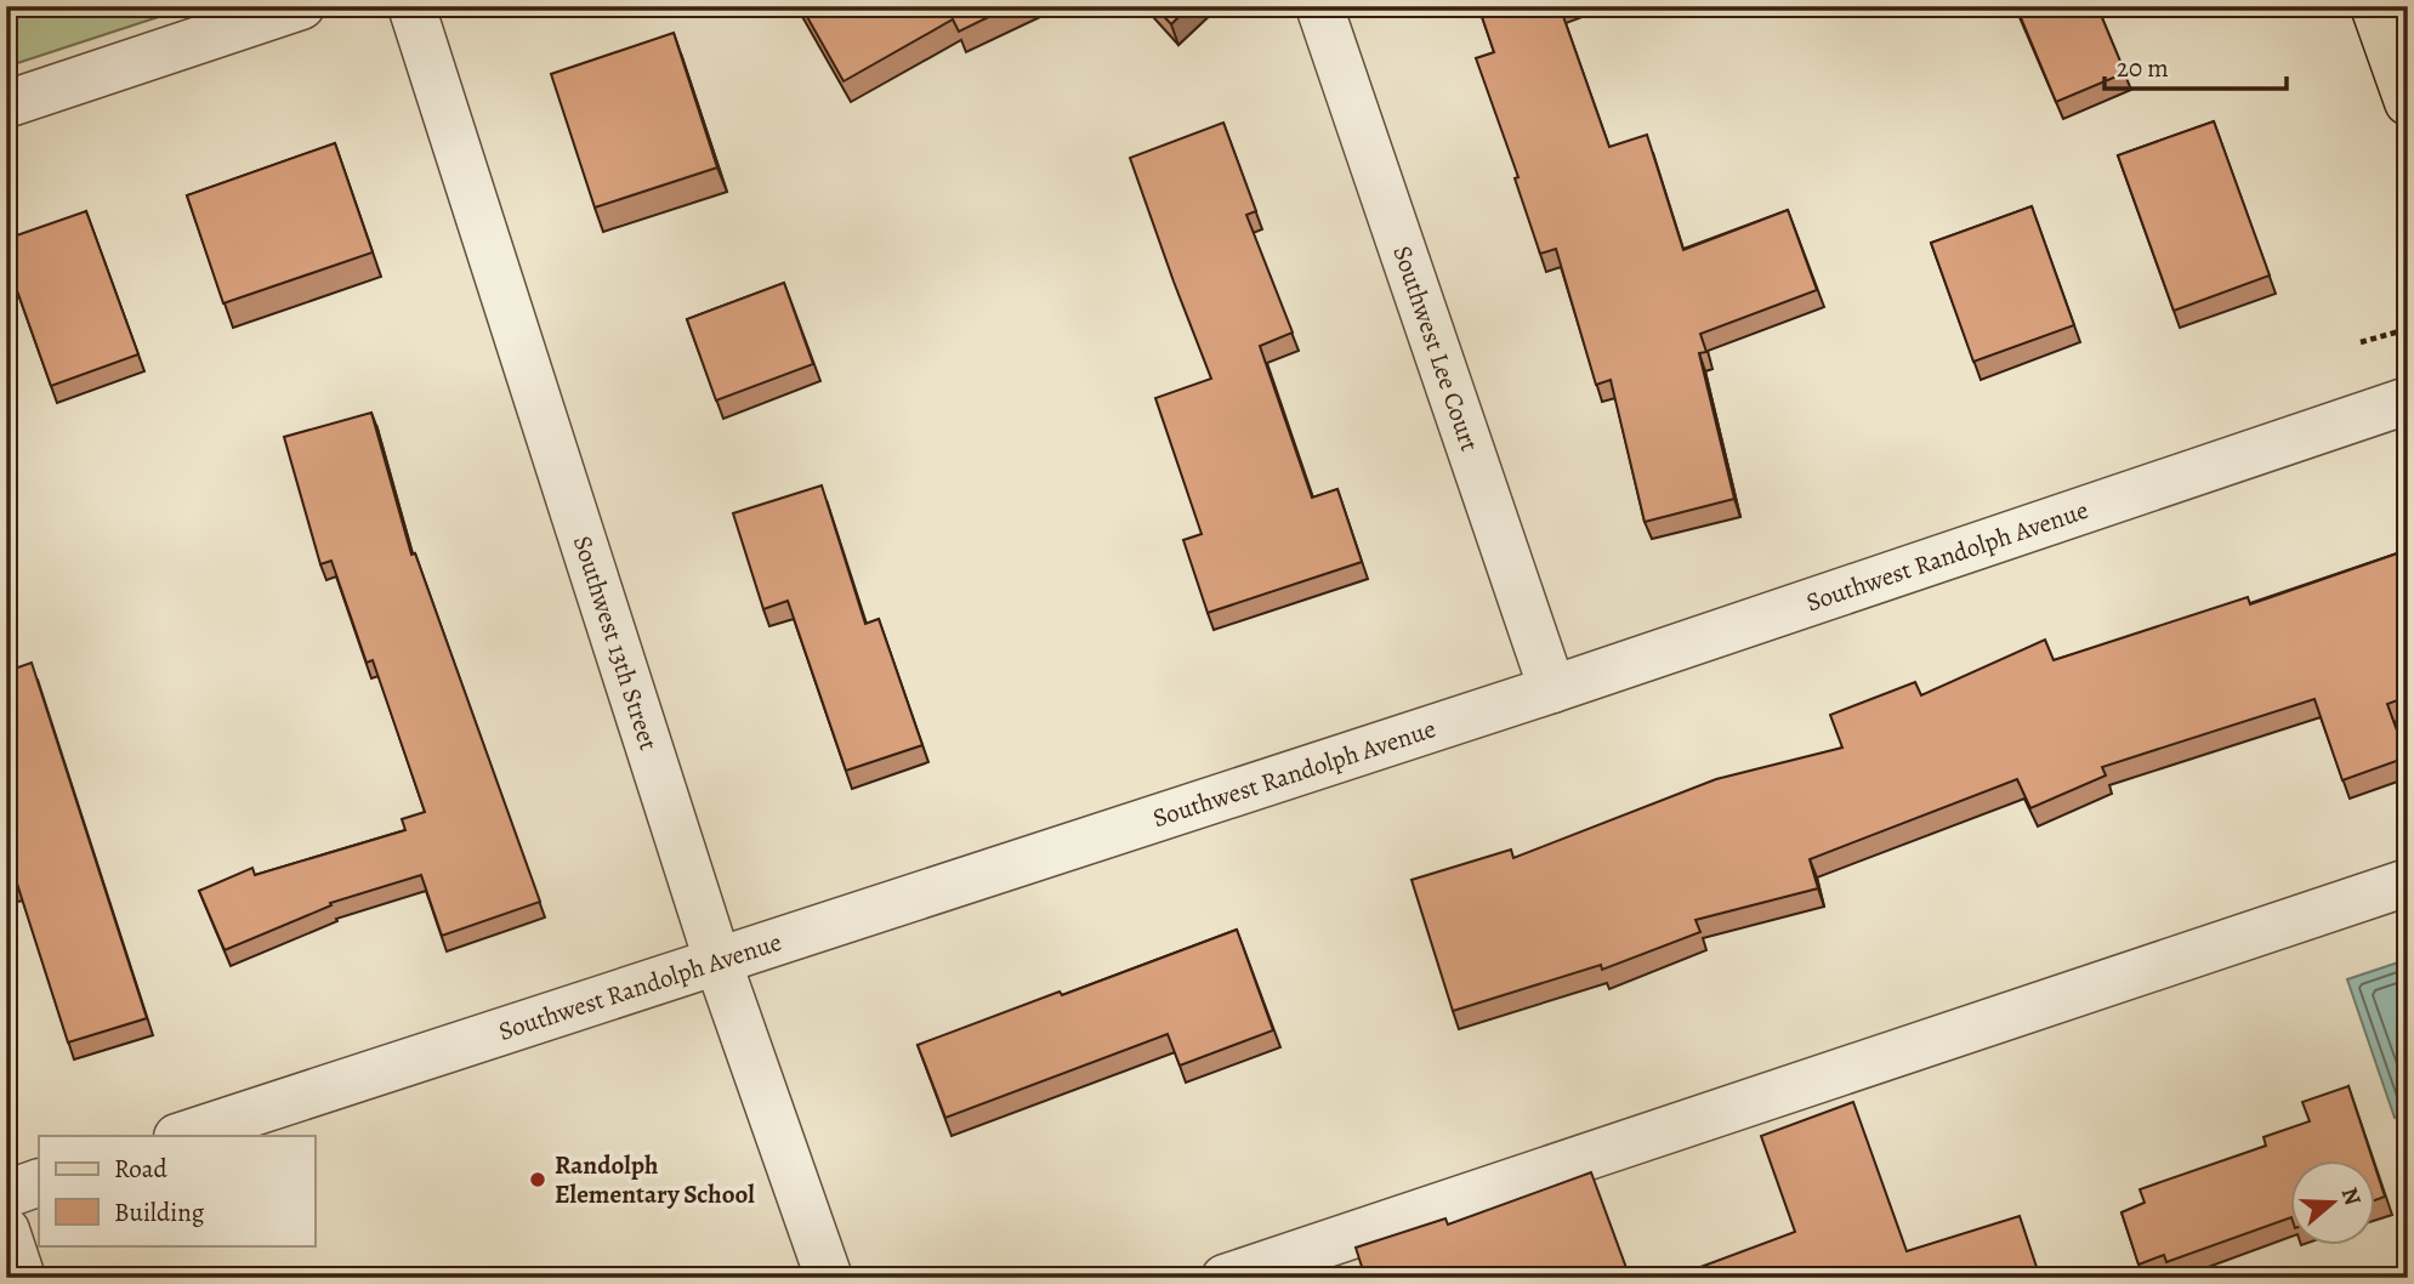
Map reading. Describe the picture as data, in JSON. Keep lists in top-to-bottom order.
{
  "streets": {
    "street": ["Southwest Lee Court", "Southwest Randolph Avenue", "Southwest 13th Street"]
  },
  "crossings": [
    ["Southwest Lee Court", "Southwest Randolph Avenue"],
    ["Southwest Randolph Avenue", "Southwest 13th Street"]
  ],
  "places": ["Randolph Elementary School"],
  "legend": ["Road", "Building"],
  "scale_bar": "20 m",
  "north": "right"
}
